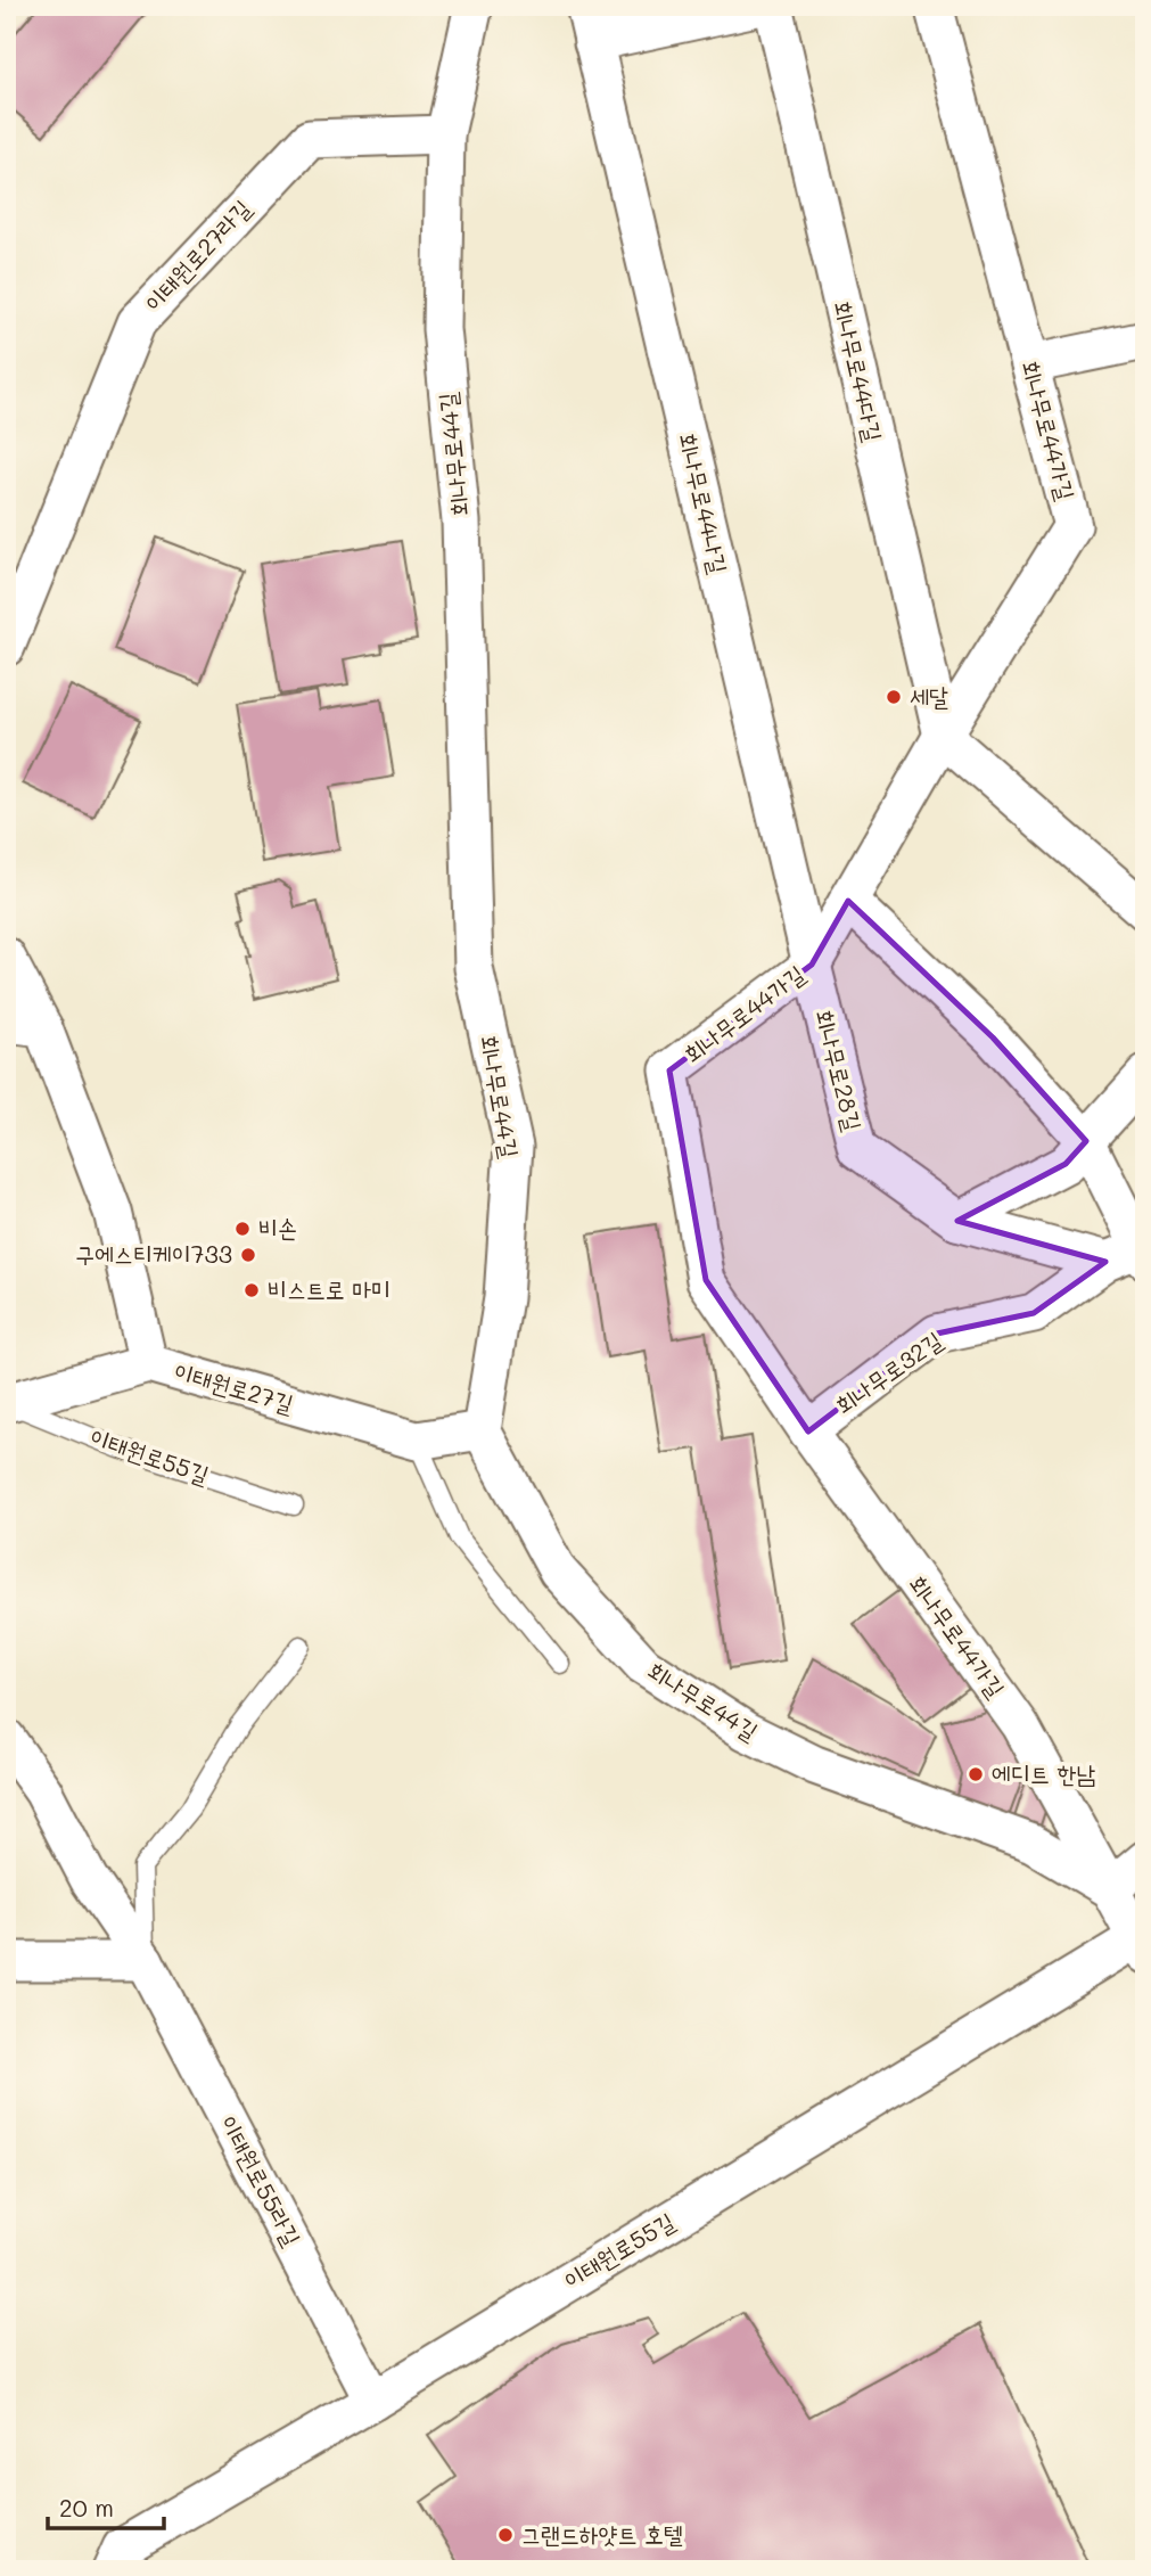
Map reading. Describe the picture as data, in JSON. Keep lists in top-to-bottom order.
{
  "streets": {
    "street": [
      "이태원로27라길",
      "회나무로44다길",
      "회나무로44가길",
      "회나무로44길",
      "회나무로44나길",
      "회나무로28길",
      "회나무로32길",
      "이태원로27길",
      "이태원로55길",
      "이태원로55라길"
    ]
  },
  "crossings": [
    ["이태원로27라길", "회나무로44길"],
    ["회나무로44다길", "회나무로44가길"],
    ["회나무로44가길", "회나무로44길"],
    ["회나무로44가길", "회나무로44나길"],
    ["회나무로44가길", "회나무로28길"],
    ["회나무로44가길", "회나무로32길"],
    ["회나무로44길", "이태원로27길"],
    ["회나무로44나길", "회나무로28길"],
    ["회나무로28길", "회나무로32길"],
    ["이태원로27길", "이태원로55길"],
    ["이태원로55길", "이태원로55라길"]
  ],
  "places": [
    "세달",
    "비손",
    "구에스티케이733",
    "비스트로 마미",
    "에디트 한남",
    "그랜드하얏트 호텔"
  ],
  "scale_bar": "20 m"
}
